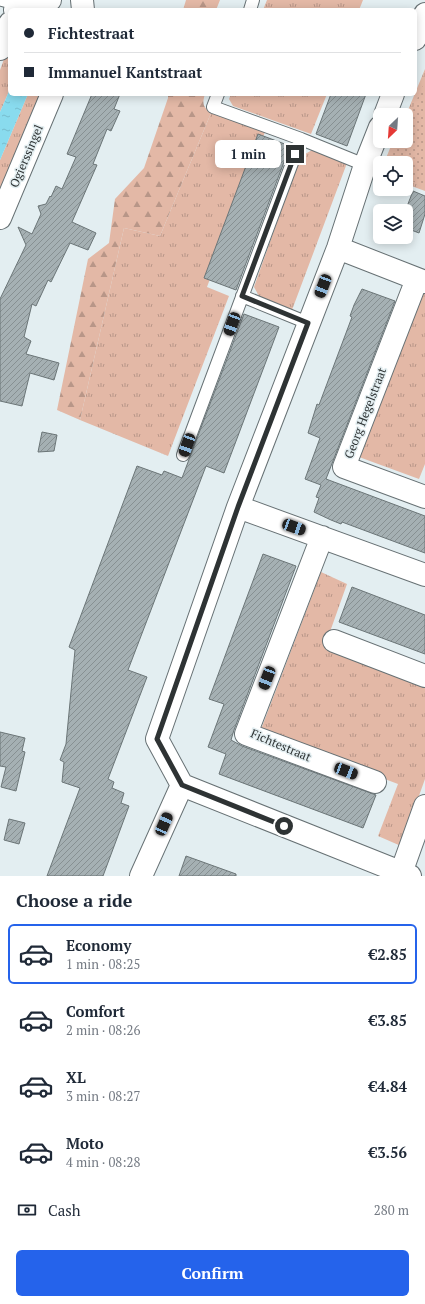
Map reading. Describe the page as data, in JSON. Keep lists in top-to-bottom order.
{
  "streets": {
    "street": ["Ogierssingel", "Georg Hegelstraat", "Fichtestraat"]
  },
  "north": "bottom left",
  "page": {
    "banner": ["Fichtestraat", "Immanuel Kantstraat"],
    "bubble": "1 min",
    "heading": "Choose a ride",
    "list": [
      {
        "name": "Economy",
        "note": "1 min · 08:25",
        "value": "€2.85"
      },
      {
        "name": "Comfort",
        "note": "2 min · 08:26",
        "value": "€3.85"
      },
      {
        "name": "XL",
        "note": "3 min · 08:27",
        "value": "€4.84"
      },
      {
        "name": "Moto",
        "note": "4 min · 08:28",
        "value": "€3.56"
      }
    ],
    "pay": ["Cash", "280 m"],
    "buttons": "Confirm"
  }
}
